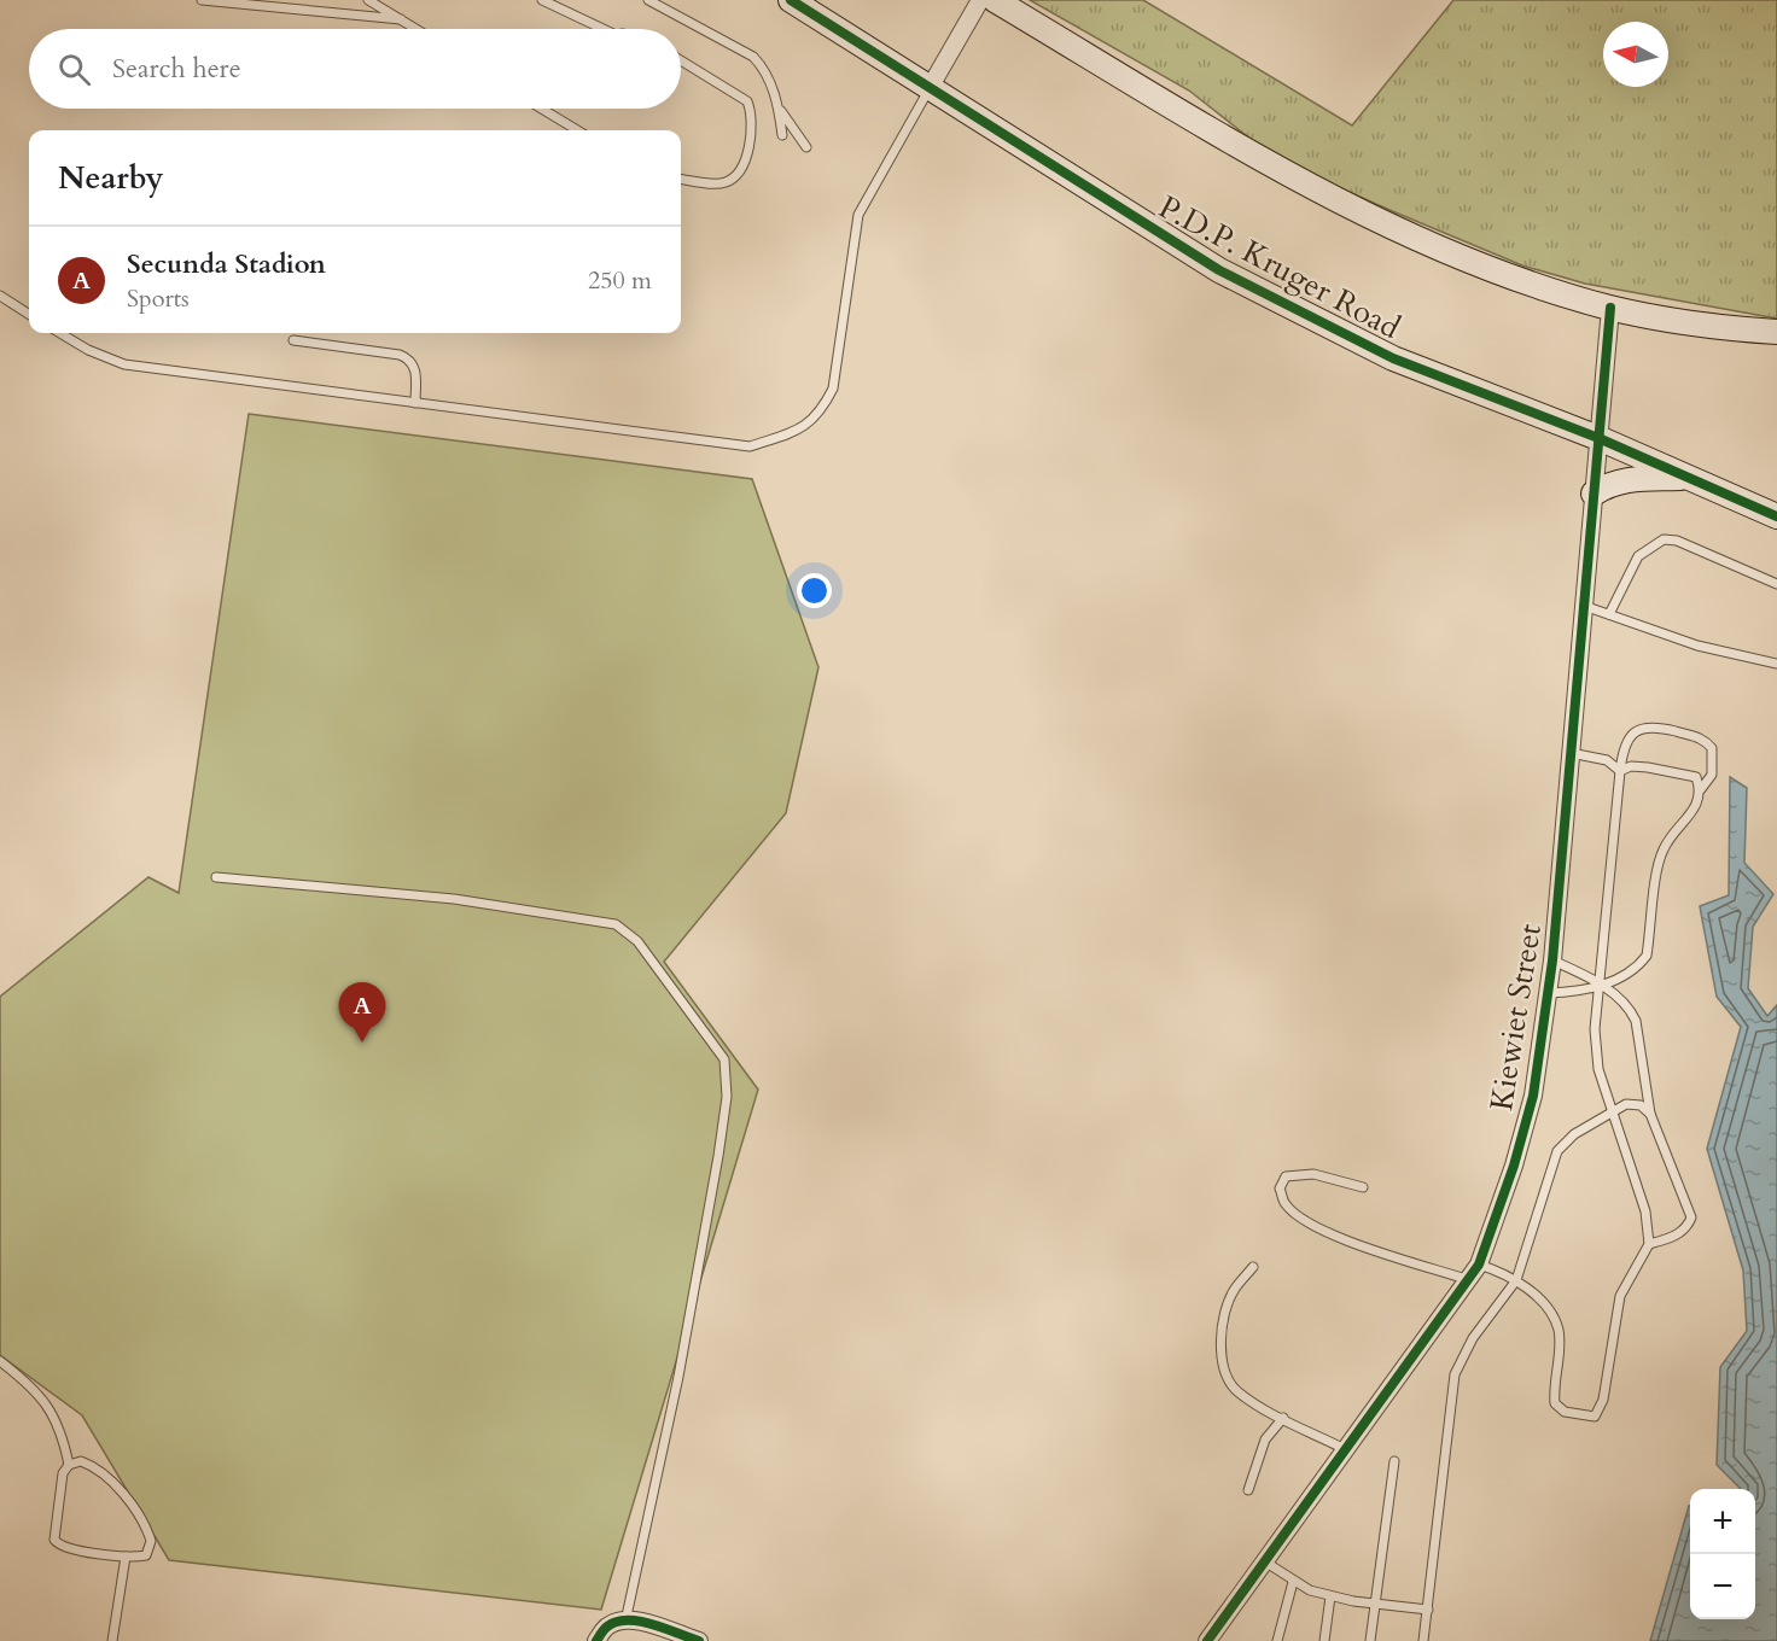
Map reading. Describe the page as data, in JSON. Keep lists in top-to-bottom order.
{
  "streets": {
    "street": ["P.D.P. Kruger Road", "Kiewiet Street"]
  },
  "crossings": [
    ["P.D.P. Kruger Road", "Kiewiet Street"]
  ],
  "north": "left",
  "page": {
    "search": "Search here",
    "heading": "Nearby",
    "list": [
      {
        "mark": "A",
        "name": "Secunda Stadion",
        "note": "Sports",
        "value": "250 m"
      }
    ],
    "pins": "A",
    "map_buttons": ["+", "−"]
  }
}
